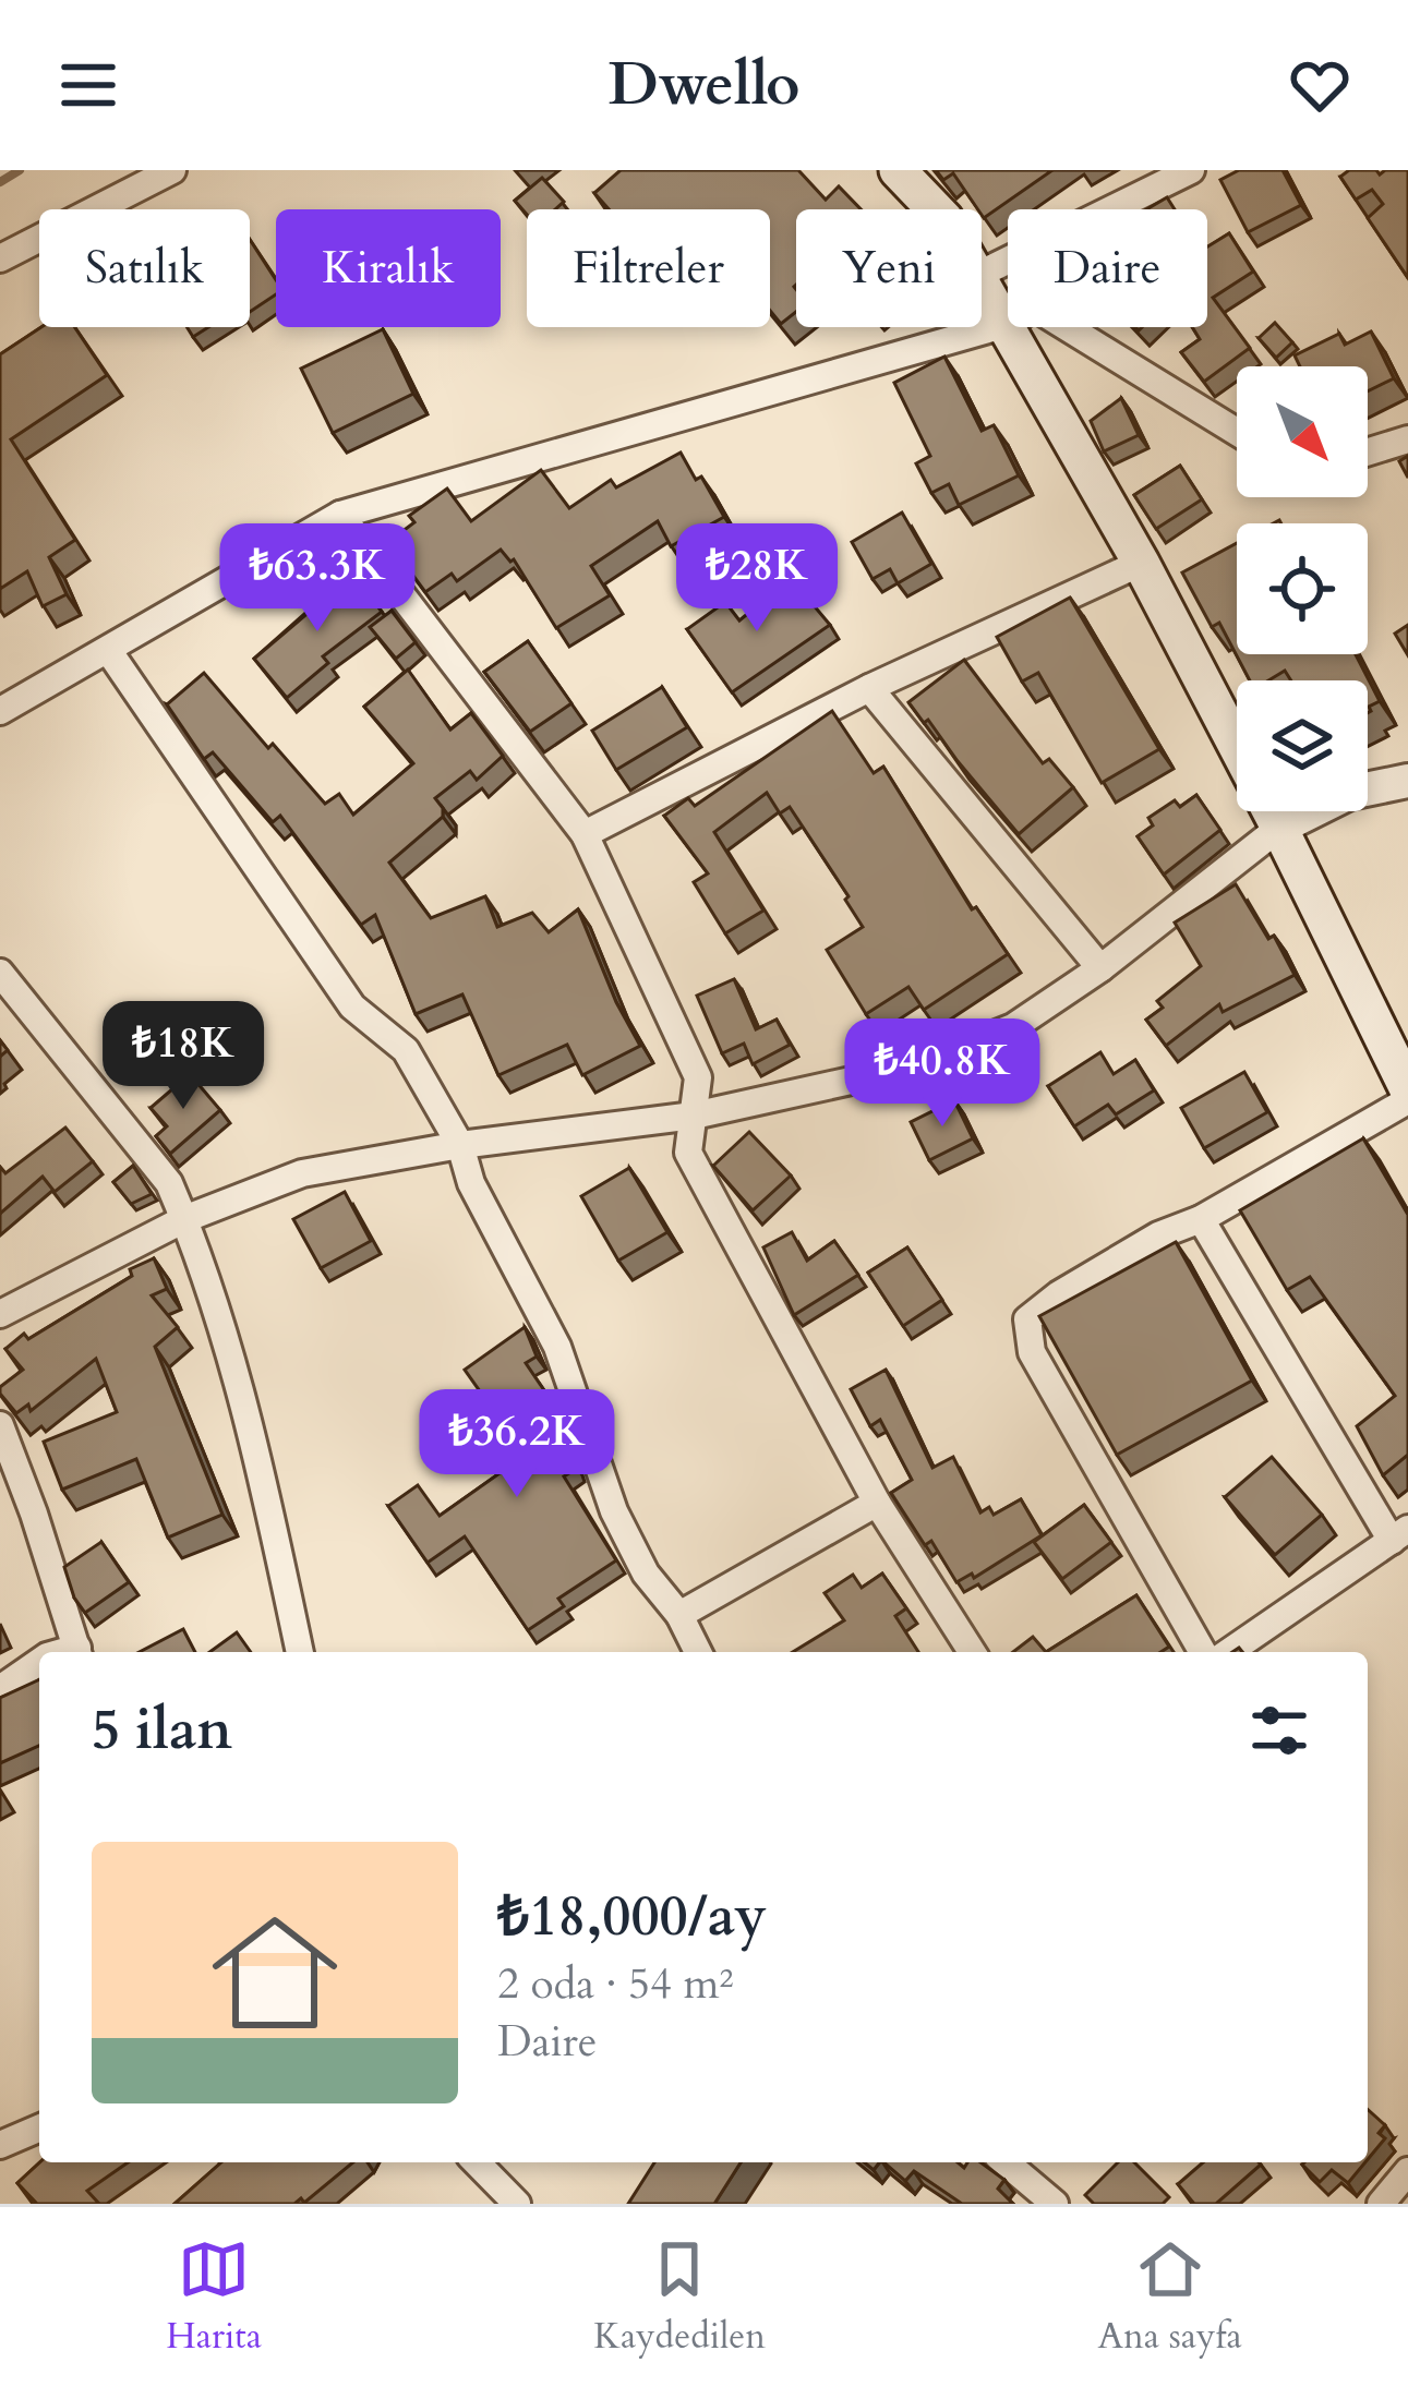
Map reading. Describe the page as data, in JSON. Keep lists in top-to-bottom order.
{
  "north": "bottom right",
  "page": {
    "header": "Dwello",
    "chip": [
      "Satılık",
      "Kiralık",
      "Filtreler",
      "Yeni",
      "Daire"
    ],
    "price": [
      "₺63.3K",
      "₺28K",
      "₺18K",
      "₺40.8K",
      "₺36.2K"
    ],
    "heading": "5 ilan",
    "list": [
      {
        "name": "₺18,000/ay",
        "note": "2 oda · 54 m² · Daire"
      }
    ],
    "tabs": ["Harita", "Kaydedilen", "Ana sayfa"]
  }
}
